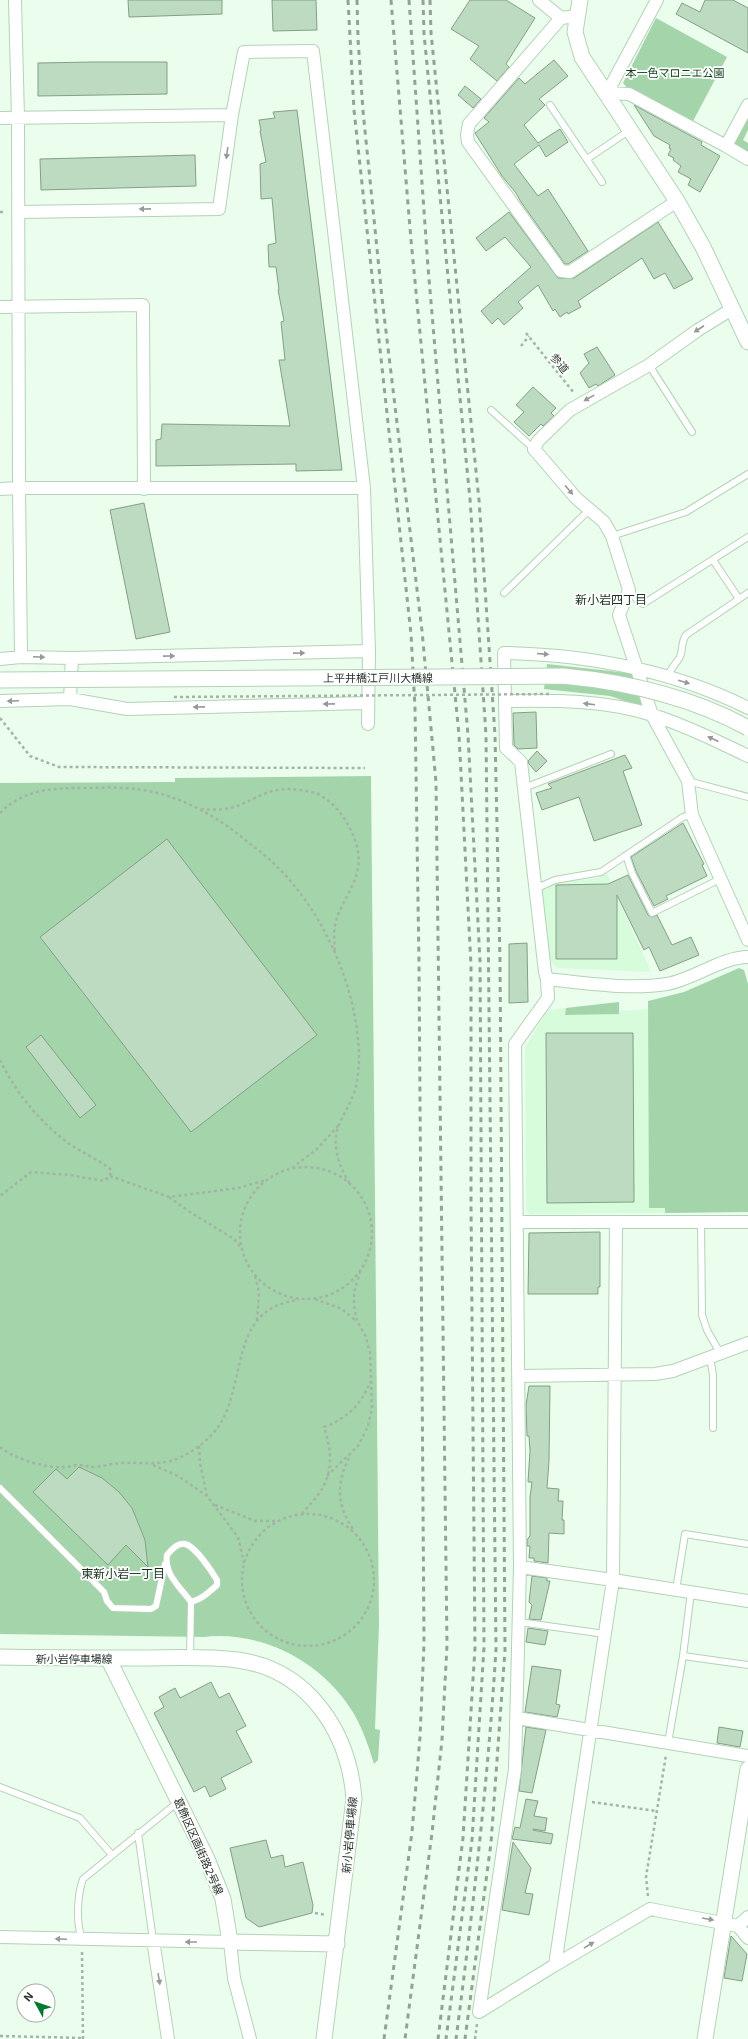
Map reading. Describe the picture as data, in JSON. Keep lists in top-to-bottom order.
{
  "streets": {
    "street": ["上平井橋江戸川大橋線", "新小岩停車場線", "葛飾区区画街路2号線"],
    "path": ["参道"]
  },
  "crossings": [
    ["新小岩停車場線", "葛飾区区画街路2号線"]
  ],
  "districts": ["新小岩四丁目", "東新小岩一丁目"],
  "parks": ["本一色マロニエ公園"],
  "north": "top left"
}
